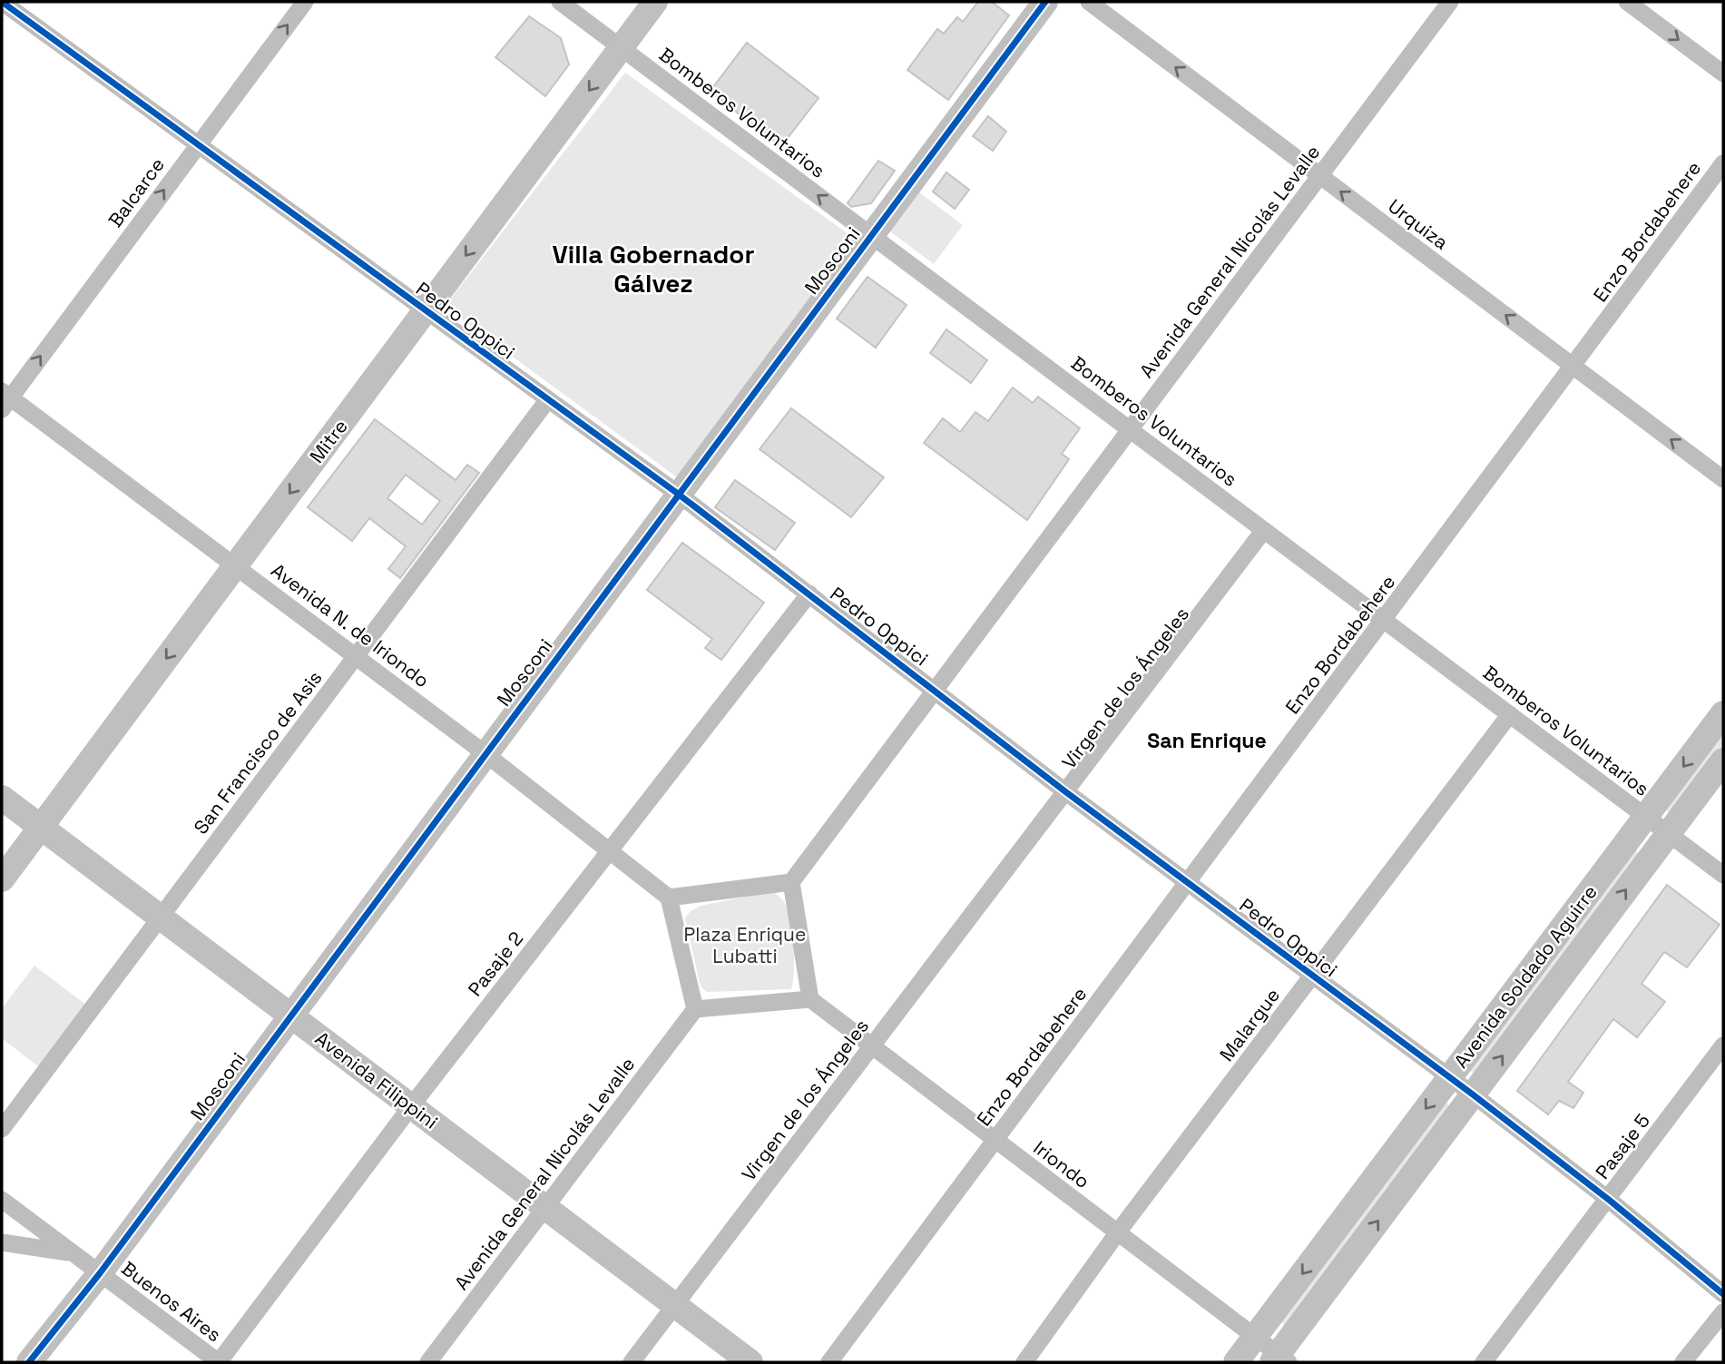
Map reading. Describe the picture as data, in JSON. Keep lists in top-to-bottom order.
{
  "streets": {
    "street": [
      "Bomberos Voluntarios",
      "Balcarce",
      "Urquiza",
      "Enzo Bordabehere",
      "Mosconi",
      "Avenida General Nicolás Levalle",
      "Pedro Oppici",
      "Mitre",
      "Avenida N. de Iriondo",
      "Virgen de los Ángeles",
      "San Francisco de Asis",
      "Pasaje 2",
      "Avenida Soldado Aguirre",
      "Malargue",
      "Avenida Filippini",
      "Pasaje 5",
      "Iriondo",
      "Buenos Aires"
    ]
  },
  "crossings": [
    ["Bomberos Voluntarios", "Enzo Bordabehere"],
    ["Bomberos Voluntarios", "Mosconi"],
    ["Bomberos Voluntarios", "Avenida General Nicolás Levalle"],
    ["Bomberos Voluntarios", "Mitre"],
    ["Bomberos Voluntarios", "Virgen de los Ángeles"],
    ["Bomberos Voluntarios", "Avenida Soldado Aguirre"],
    ["Bomberos Voluntarios", "Malargue"],
    ["Balcarce", "Pedro Oppici"],
    ["Balcarce", "Avenida N. de Iriondo"],
    ["Urquiza", "Enzo Bordabehere"],
    ["Urquiza", "Avenida General Nicolás Levalle"],
    ["Enzo Bordabehere", "Pedro Oppici"],
    ["Enzo Bordabehere", "Iriondo"],
    ["Mosconi", "Pedro Oppici"],
    ["Mosconi", "Avenida N. de Iriondo"],
    ["Mosconi", "Avenida Filippini"],
    ["Mosconi", "Buenos Aires"],
    ["Avenida General Nicolás Levalle", "Pedro Oppici"],
    ["Avenida General Nicolás Levalle", "Avenida Filippini"],
    ["Pedro Oppici", "Mitre"],
    ["Pedro Oppici", "Virgen de los Ángeles"],
    ["Pedro Oppici", "San Francisco de Asis"],
    ["Pedro Oppici", "Pasaje 2"],
    ["Pedro Oppici", "Avenida Soldado Aguirre"],
    ["Pedro Oppici", "Malargue"],
    ["Pedro Oppici", "Pasaje 5"],
    ["Mitre", "Avenida N. de Iriondo"],
    ["Mitre", "Avenida Filippini"],
    ["Avenida N. de Iriondo", "San Francisco de Asis"],
    ["Avenida N. de Iriondo", "Pasaje 2"],
    ["Virgen de los Ángeles", "Avenida Filippini"],
    ["Virgen de los Ángeles", "Iriondo"],
    ["San Francisco de Asis", "Avenida Filippini"],
    ["Pasaje 2", "Avenida Filippini"],
    ["Pasaje 2", "Buenos Aires"],
    ["Avenida Soldado Aguirre", "Iriondo"],
    ["Malargue", "Iriondo"]
  ],
  "one_way": ["Balcarce", "Urquiza", "Mitre"],
  "districts": ["Villa Gobernador Gálvez", "San Enrique"],
  "parks": ["Plaza Enrique Lubatti"]
}
